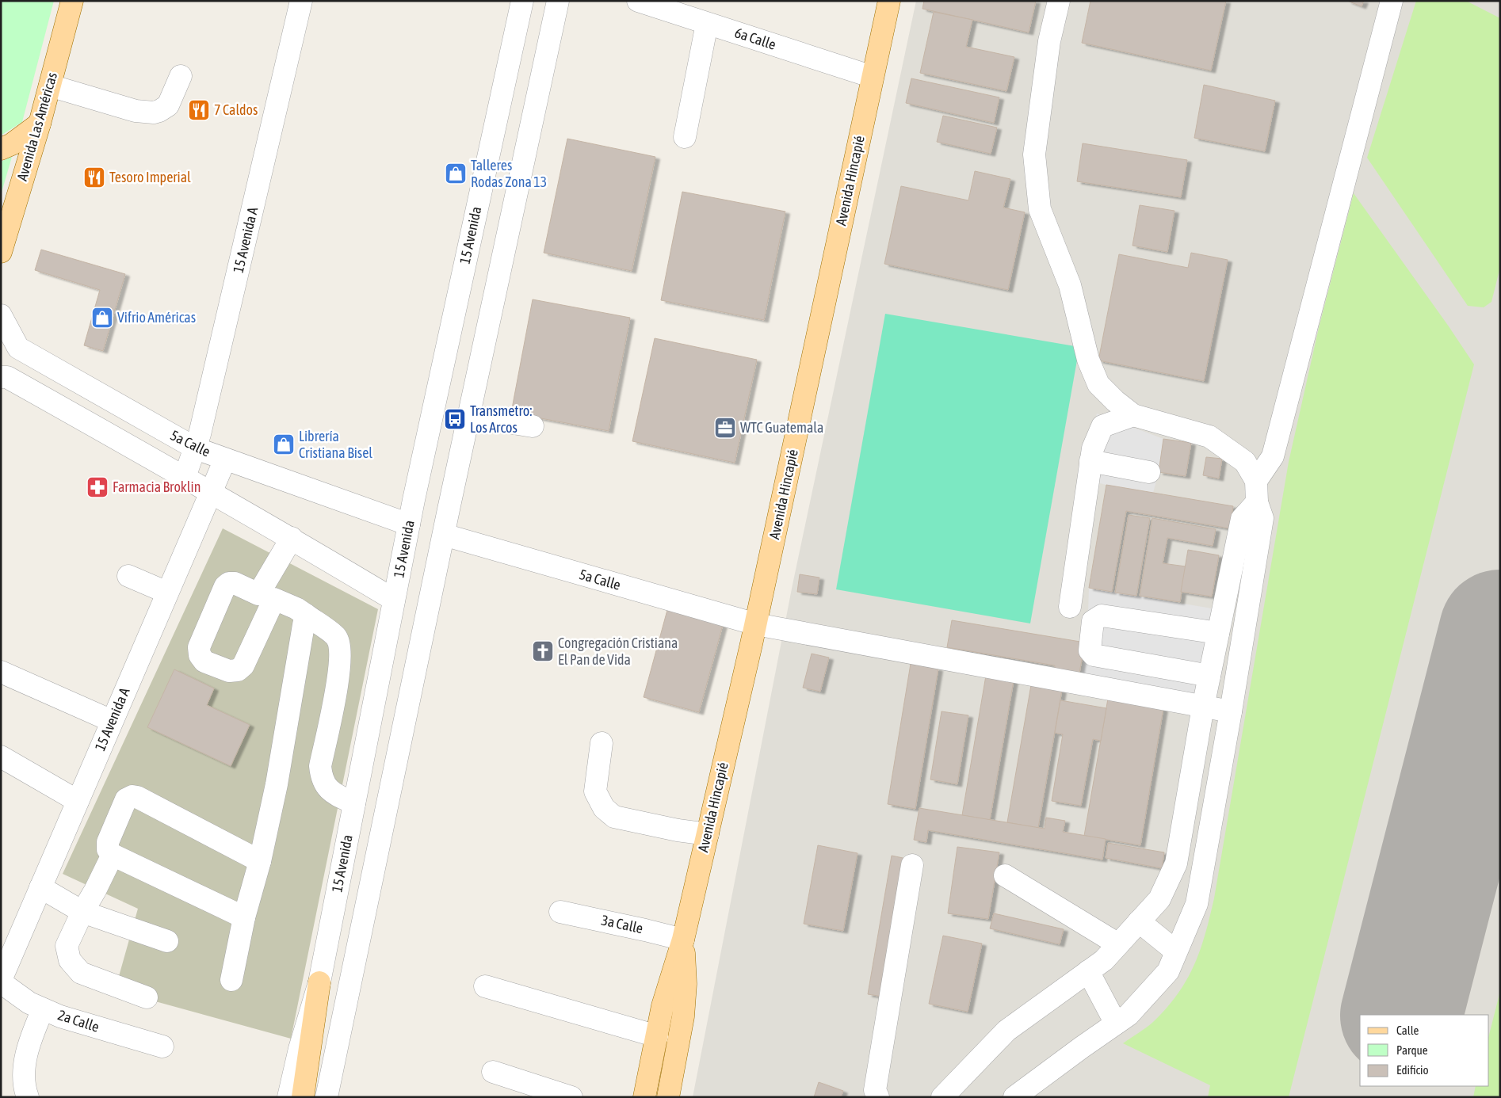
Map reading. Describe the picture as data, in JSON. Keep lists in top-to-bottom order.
{
  "streets": {
    "main road": ["Avenida Las Américas", "Avenida Hincapié"],
    "street": [
      "6a Calle",
      "15 Avenida",
      "15 Avenida A",
      "5a Calle",
      "3a Calle",
      "2a Calle"
    ]
  },
  "crossings": [
    ["6a Calle", "Avenida Hincapié"],
    ["Avenida Hincapié", "5a Calle"],
    ["Avenida Hincapié", "3a Calle"],
    ["15 Avenida", "5a Calle"],
    ["15 Avenida A", "5a Calle"],
    ["15 Avenida A", "2a Calle"]
  ],
  "places": {
    "restaurant": ["7 Caldos", "Tesoro Imperial"],
    "shop": ["Talleres Rodas Zona 13", "Vifrio Américas", "Librería Cristiana Bisel"],
    "bus stop": ["Transmetro: Los Arcos"],
    "office": ["WTC Guatemala"],
    "pharmacy": ["Farmacia Broklin"],
    "church": ["Congregación Cristiana El Pan de Vida"]
  },
  "legend": ["Calle", "Parque", "Edificio"]
}
